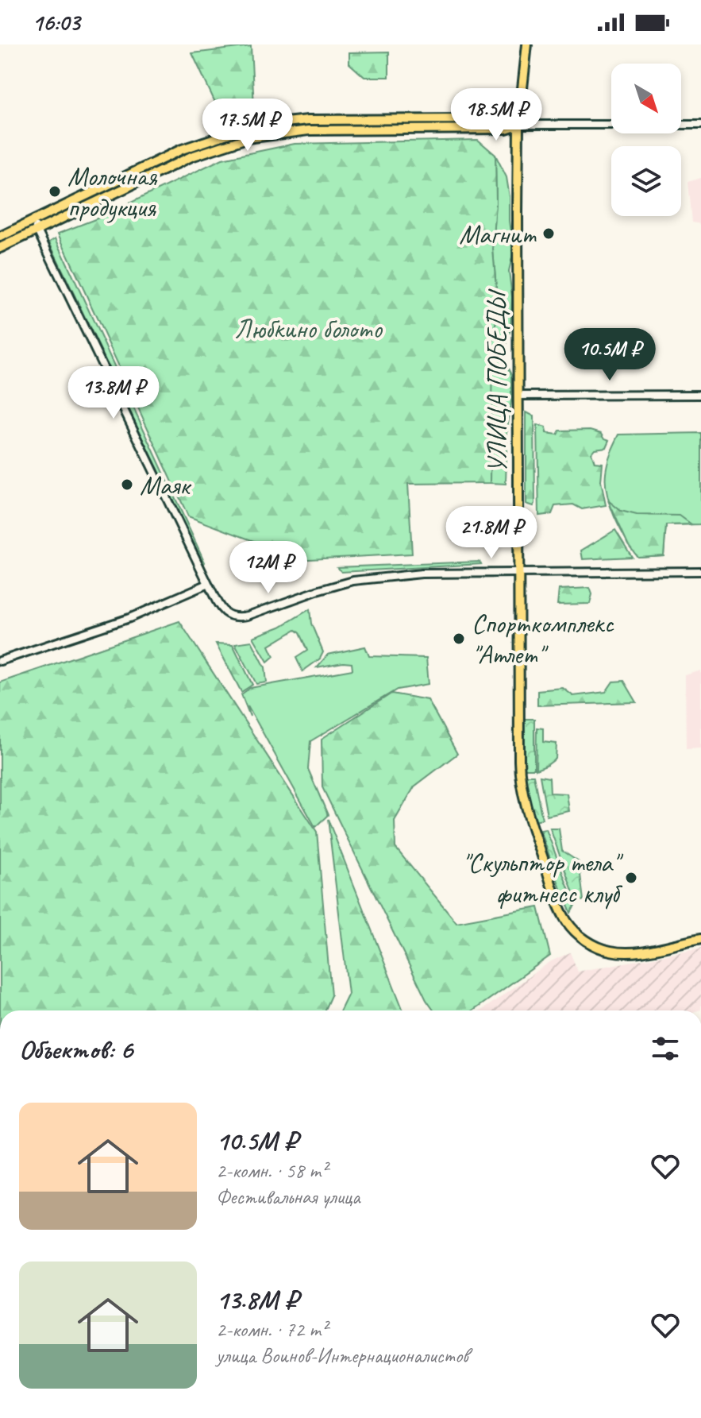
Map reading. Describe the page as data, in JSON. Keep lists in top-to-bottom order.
{
  "streets": {
    "main road": ["УЛИЦА ПОБЕДЫ"]
  },
  "parks": ["Любкино болото"],
  "places": [
    "Молочная продукция",
    "Магнит",
    "Маяк",
    "Спорткомплекс \"Атлет\"",
    "\"Скульптор тела\" фитнесс клуб"
  ],
  "north": "bottom right",
  "page": {
    "status": "16:03",
    "price": [
      "18.5M ₽",
      "17.5M ₽",
      "10.5M ₽",
      "13.8M ₽",
      "21.8M ₽",
      "12M ₽"
    ],
    "heading": "Объектов: 6",
    "list": [
      {
        "name": "10.5M ₽",
        "note": "2-комн. · 58 m² · Фестивальная улица"
      },
      {
        "name": "13.8M ₽",
        "note": "2-комн. · 72 m² · улица Воинов-Интернационалистов"
      }
    ]
  }
}
